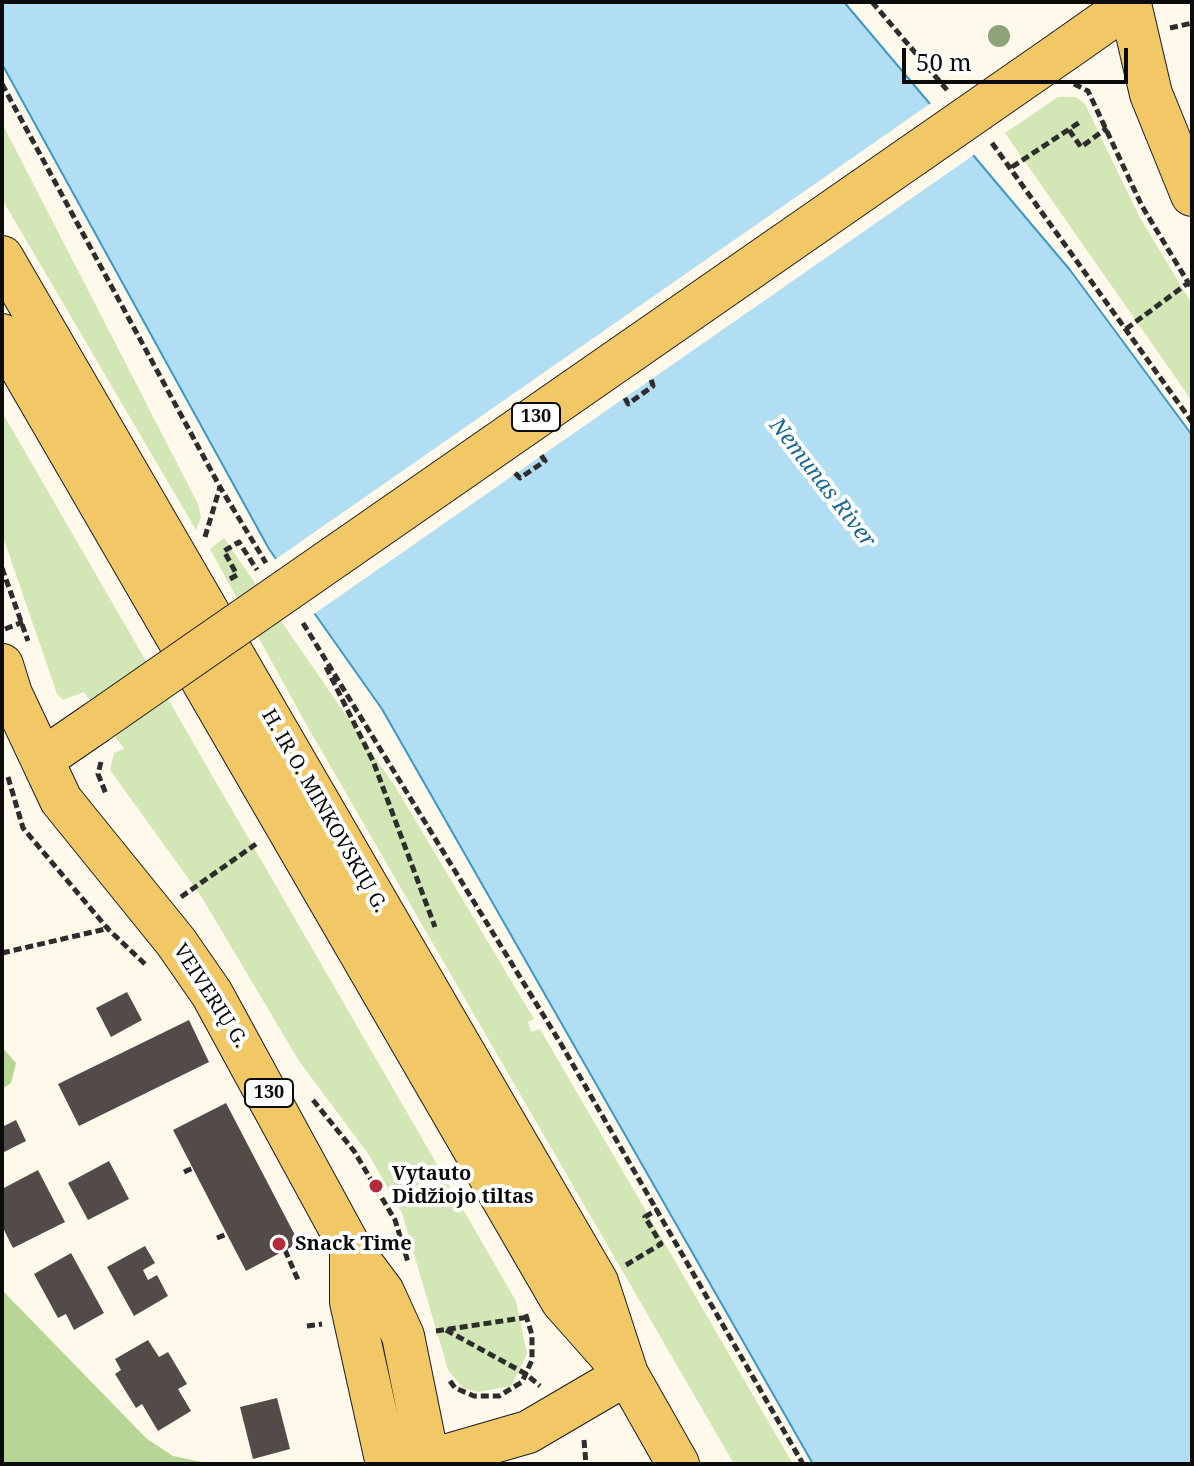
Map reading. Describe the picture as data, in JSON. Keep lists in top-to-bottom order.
{
  "streets": {
    "main road": ["130", "H. IR O. MINKOVSKIŲ G.", "VEIVERIŲ G."]
  },
  "crossings": [
    ["130", "VEIVERIŲ G."]
  ],
  "water": ["Nemunas River"],
  "places": ["Vytauto Didžiojo tiltas", "Snack Time"],
  "scale_bar": "50 m"
}
